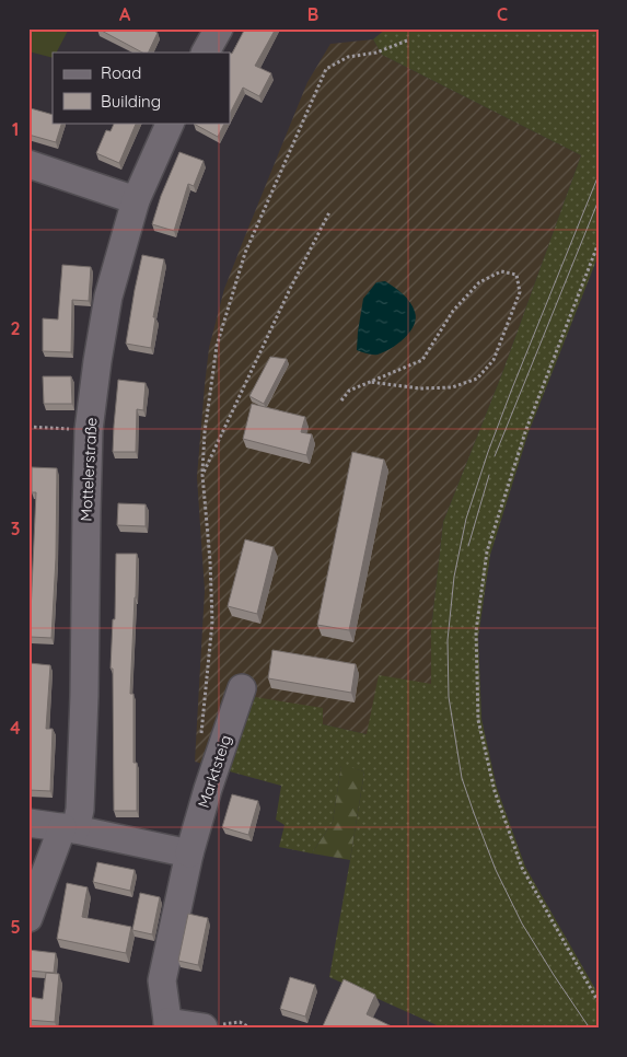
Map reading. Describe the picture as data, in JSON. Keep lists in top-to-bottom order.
{
  "streets": {
    "street": ["Mottelerstraße", "Marktsteig"]
  },
  "legend": ["Road", "Building"],
  "grid": {
    "columns": ["A", "B", "C"],
    "rows": [
      "1",
      "2",
      "3",
      "4",
      "5"
    ]
  }
}
